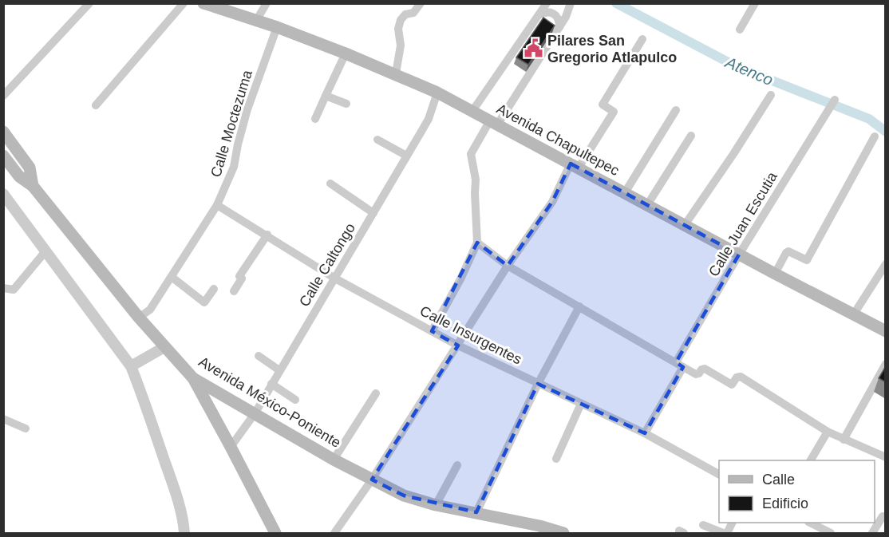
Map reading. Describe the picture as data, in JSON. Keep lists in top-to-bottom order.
{
  "streets": {
    "main road": ["Avenida Chapultepec", "Avenida México-Poniente"],
    "street": [
      "Calle Moctezuma",
      "Calle Juan Escutia",
      "Calle Caltongo",
      "Calle Insurgentes"
    ]
  },
  "crossings": [
    ["Calle Moctezuma", "Avenida Chapultepec"],
    ["Calle Moctezuma", "Calle Insurgentes"],
    ["Calle Moctezuma", "Avenida México-Poniente"],
    ["Avenida Chapultepec", "Calle Juan Escutia"],
    ["Avenida Chapultepec", "Calle Caltongo"],
    ["Calle Juan Escutia", "Calle Insurgentes"],
    ["Calle Caltongo", "Calle Insurgentes"],
    ["Calle Caltongo", "Avenida México-Poniente"]
  ],
  "water": ["Atenco"],
  "places": {
    "public building": ["Pilares San Gregorio Atlapulco"]
  },
  "legend": ["Calle", "Edificio"]
}
